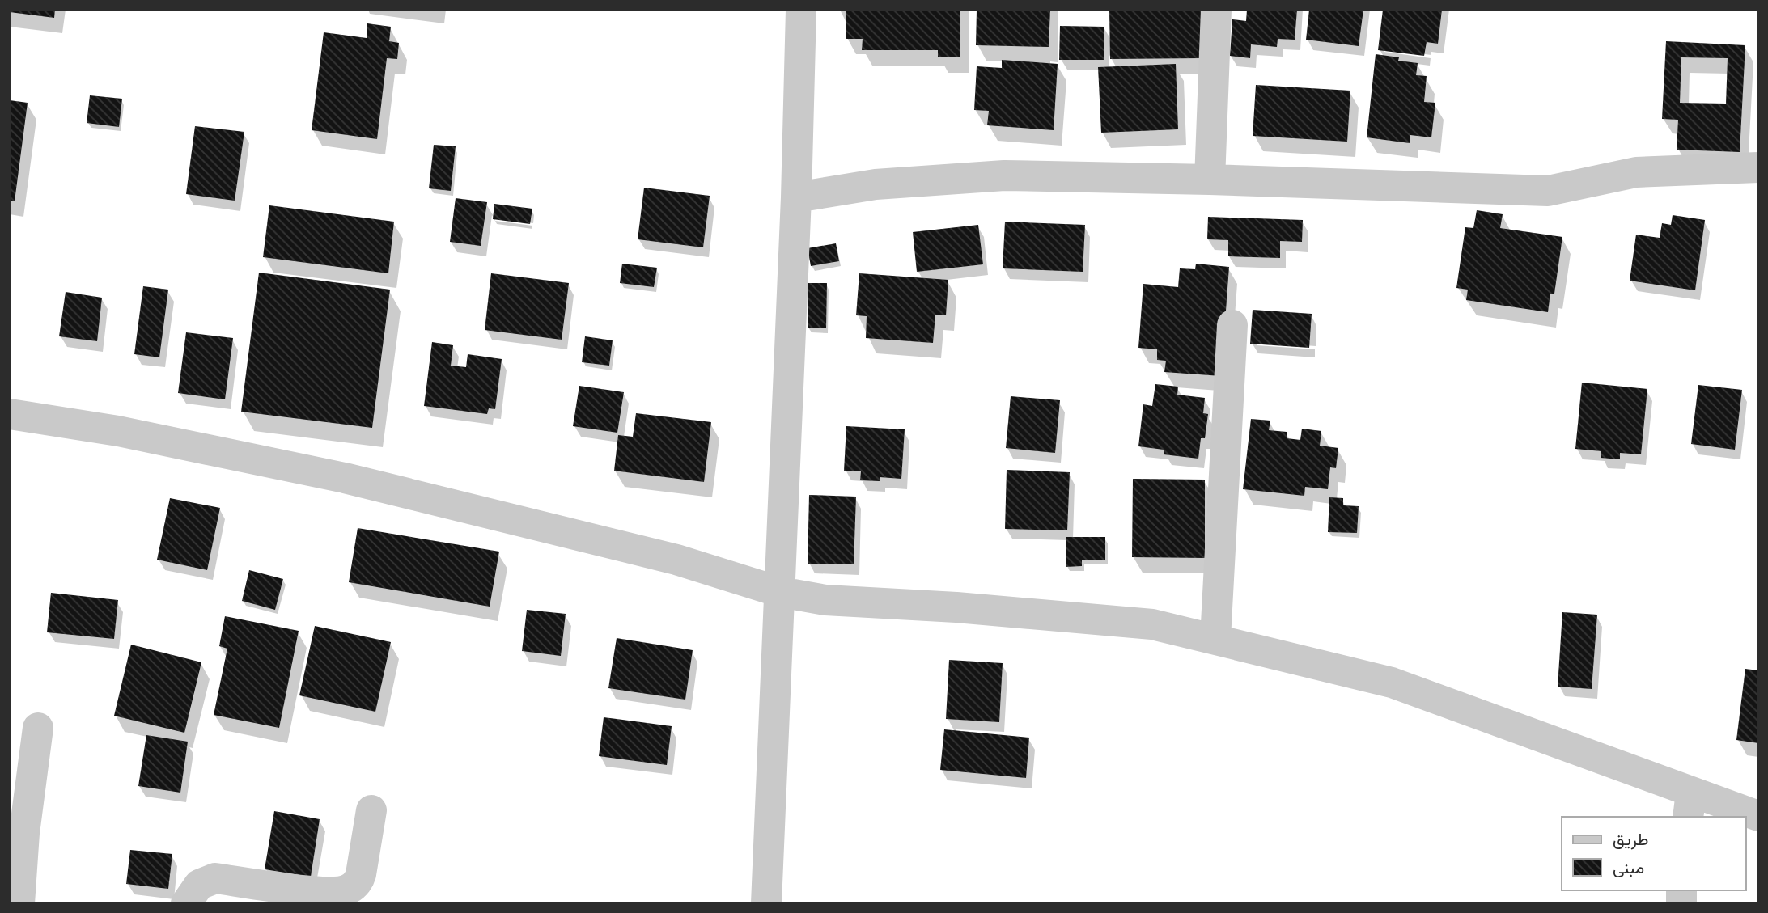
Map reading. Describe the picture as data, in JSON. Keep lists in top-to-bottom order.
{
  "legend": ["طريق", "مبنى"]
}
